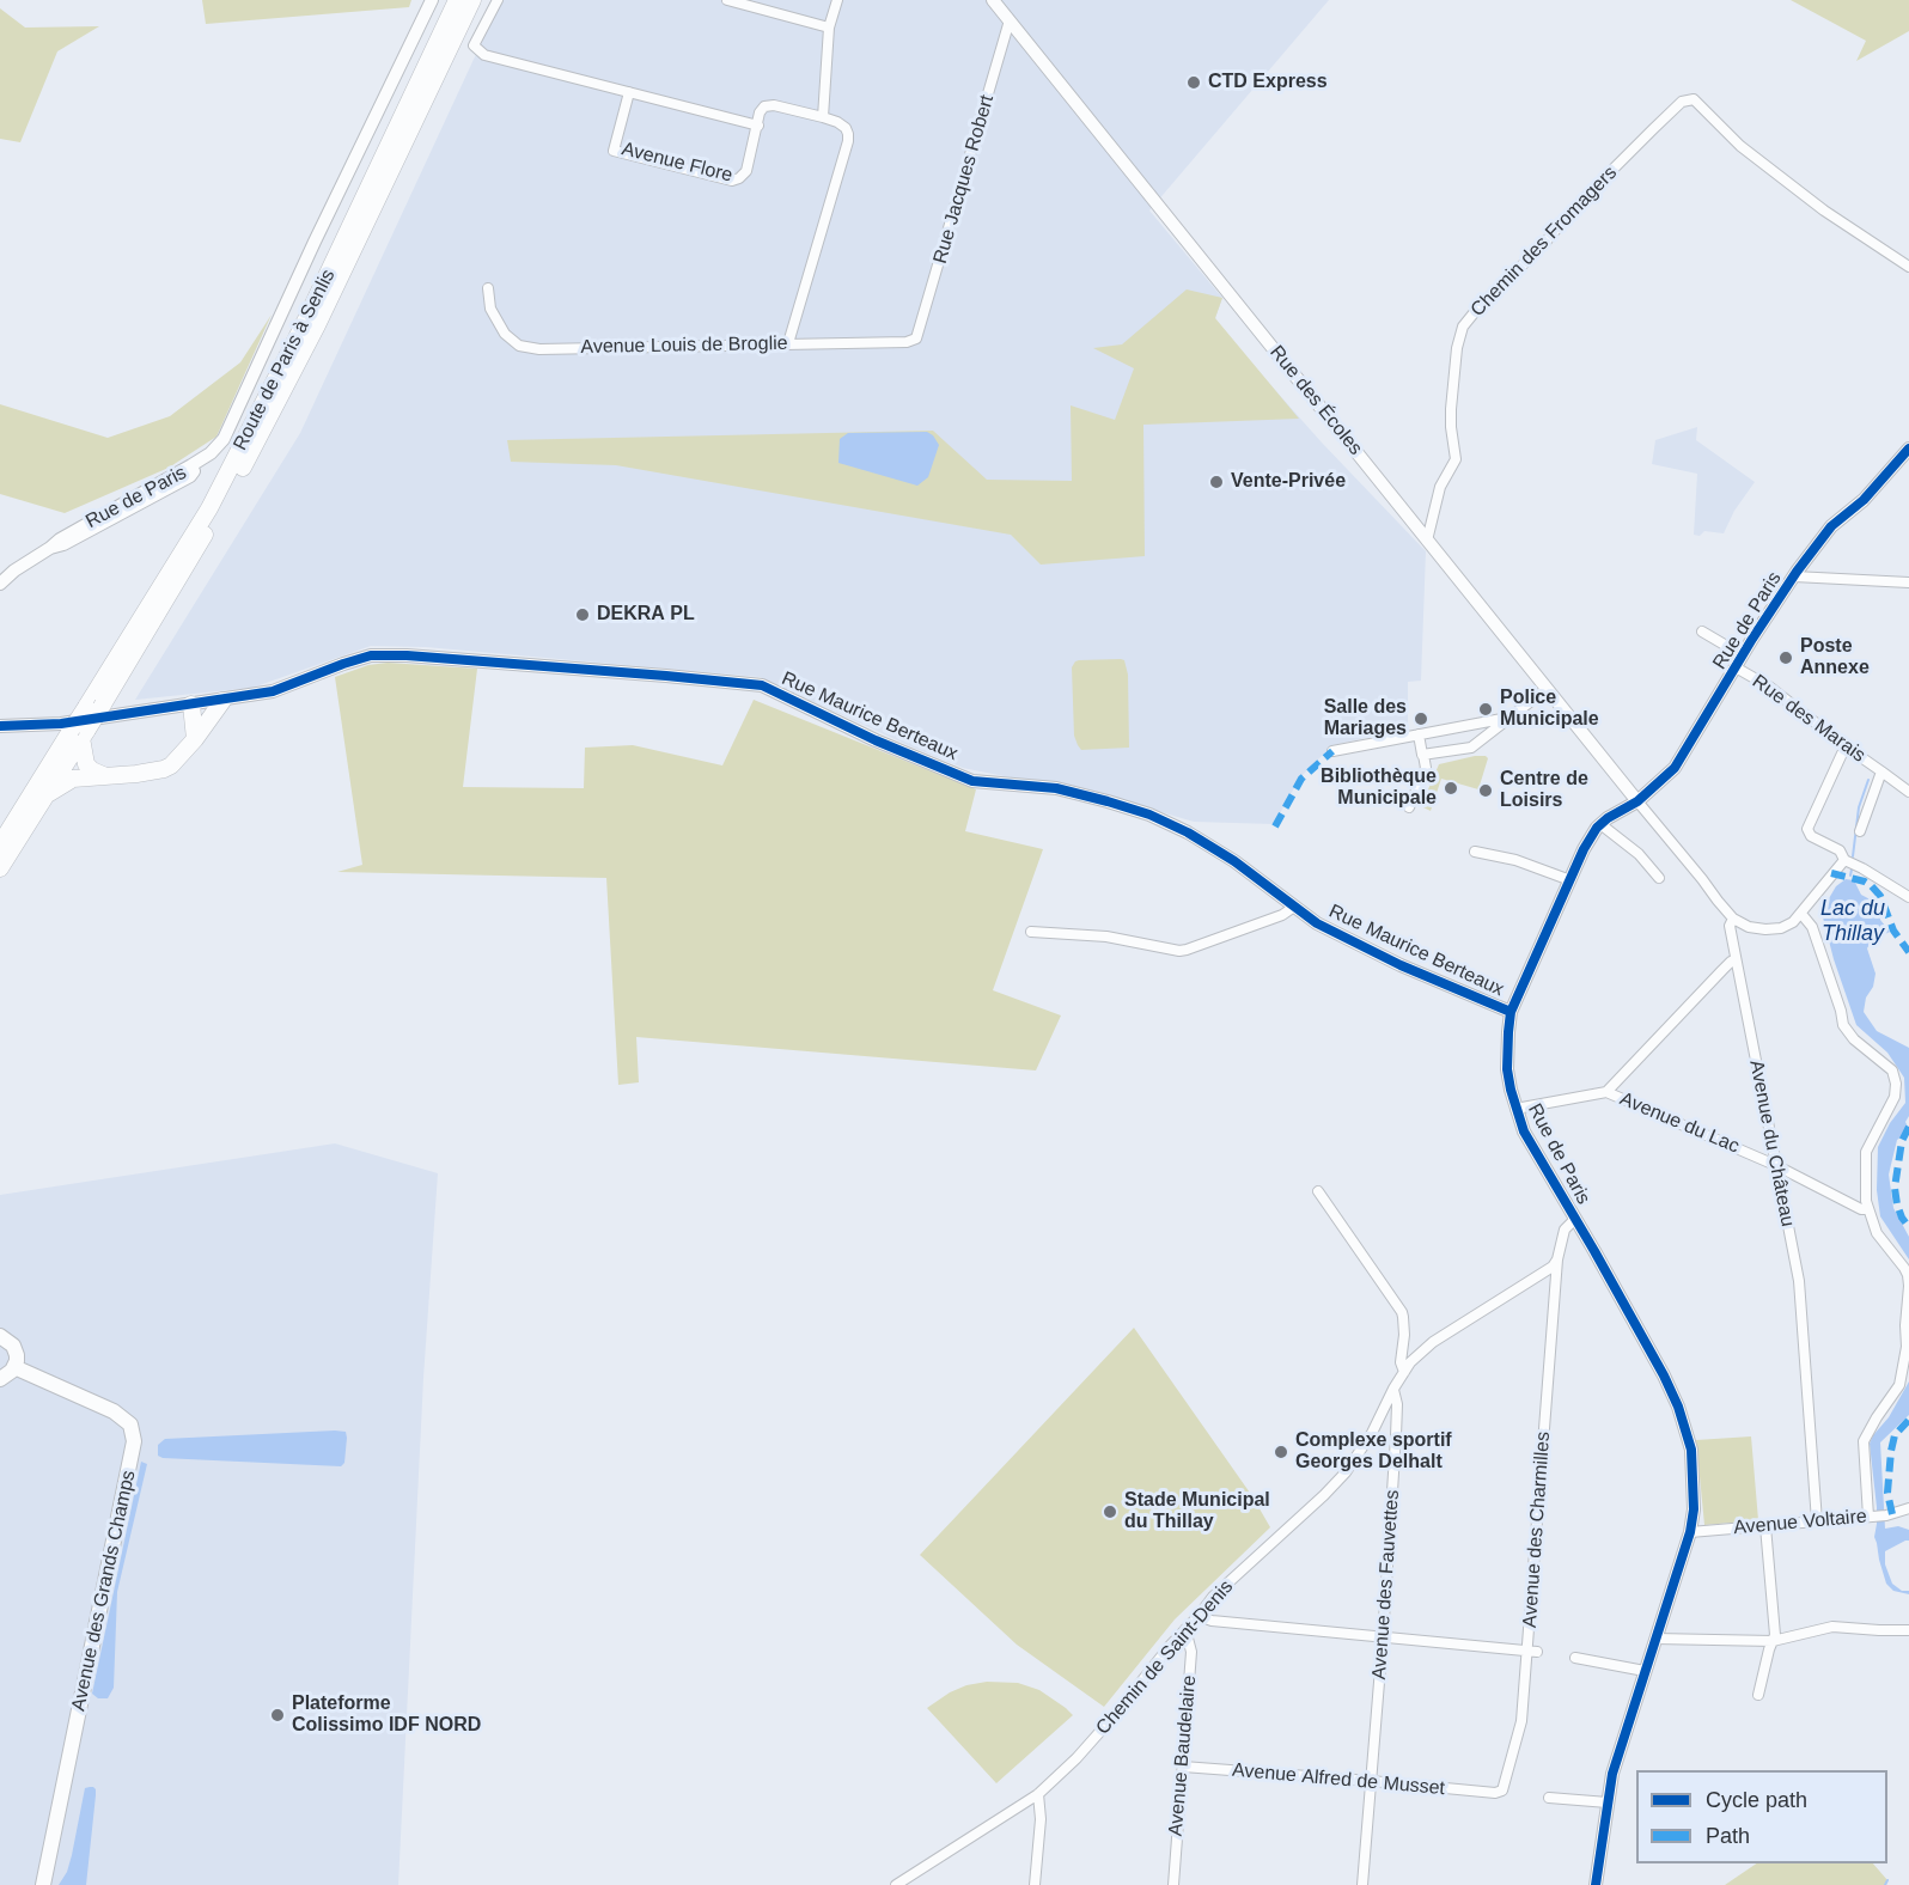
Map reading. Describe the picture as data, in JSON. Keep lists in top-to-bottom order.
{
  "streets": {
    "main road": ["Route de Paris à Senlis", "Avenue des Grands Champs"],
    "street": [
      "Avenue Flore",
      "Rue Jacques Robert",
      "Chemin des Fromagers",
      "Avenue Louis de Broglie",
      "Rue des Écoles",
      "Rue de Paris",
      "Rue Maurice Berteaux",
      "Rue des Marais",
      "Avenue du Lac",
      "Avenue du Château",
      "Avenue Voltaire",
      "Avenue des Charmilles",
      "Avenue des Fauvettes",
      "Chemin de Saint-Denis",
      "Avenue Baudelaire",
      "Avenue Alfred de Musset"
    ]
  },
  "crossings": [
    ["Rue Jacques Robert", "Avenue Louis de Broglie"],
    ["Rue Jacques Robert", "Rue des Écoles"],
    ["Chemin des Fromagers", "Rue des Écoles"],
    ["Rue des Écoles", "Rue de Paris"],
    ["Rue de Paris", "Rue Maurice Berteaux"],
    ["Rue de Paris", "Rue des Marais"],
    ["Rue de Paris", "Avenue Voltaire"],
    ["Avenue du Lac", "Avenue du Château"],
    ["Avenue du Château", "Avenue Voltaire"],
    ["Avenue des Charmilles", "Chemin de Saint-Denis"],
    ["Avenue des Charmilles", "Avenue Alfred de Musset"],
    ["Avenue des Fauvettes", "Chemin de Saint-Denis"],
    ["Avenue des Fauvettes", "Avenue Alfred de Musset"],
    ["Chemin de Saint-Denis", "Avenue Baudelaire"],
    ["Avenue Baudelaire", "Avenue Alfred de Musset"]
  ],
  "water": ["Lac du Thillay"],
  "places": [
    "CTD Express",
    "Vente-Privée",
    "DEKRA PL",
    "Poste Annexe",
    "Police Municipale",
    "Salle des Mariages",
    "Bibliothèque Municipale",
    "Centre de Loisirs",
    "Complexe sportif Georges Delhalt",
    "Stade Municipal du Thillay",
    "Plateforme Colissimo IDF NORD"
  ],
  "legend": ["Cycle path", "Path"]
}
